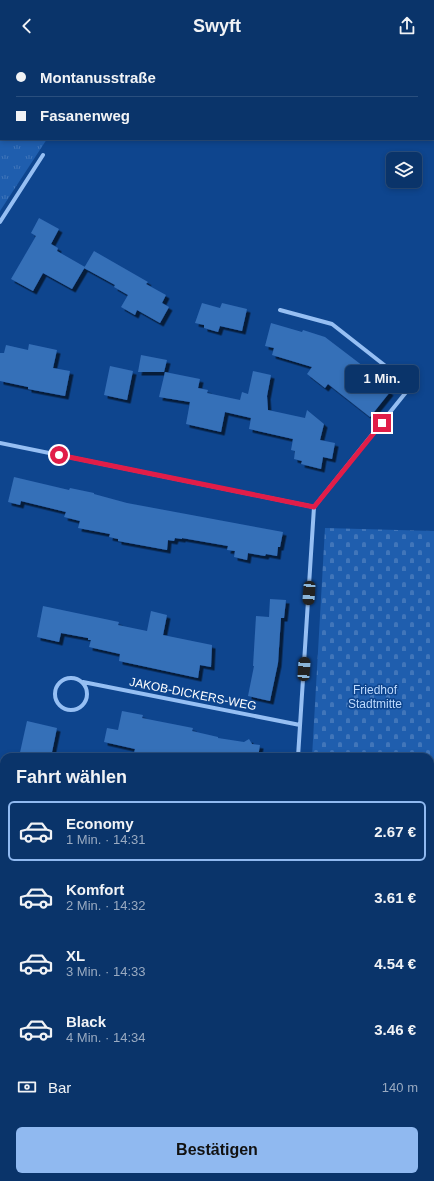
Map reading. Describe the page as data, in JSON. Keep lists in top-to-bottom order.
{
  "streets": {
    "street": ["JAKOB-DICKERS-WEG"]
  },
  "parks": ["Friedhof Stadtmitte"],
  "page": {
    "header": "Swyft",
    "banner": ["Montanusstraße", "Fasanenweg"],
    "bubble": "1 Min.",
    "heading": "Fahrt wählen",
    "list": [
      {
        "name": "Economy",
        "note": "1 Min. · 14:31",
        "value": "2.67 €"
      },
      {
        "name": "Komfort",
        "note": "2 Min. · 14:32",
        "value": "3.61 €"
      },
      {
        "name": "XL",
        "note": "3 Min. · 14:33",
        "value": "4.54 €"
      },
      {
        "name": "Black",
        "note": "4 Min. · 14:34",
        "value": "3.46 €"
      }
    ],
    "pay": ["Bar", "140 m"],
    "buttons": "Bestätigen"
  }
}
